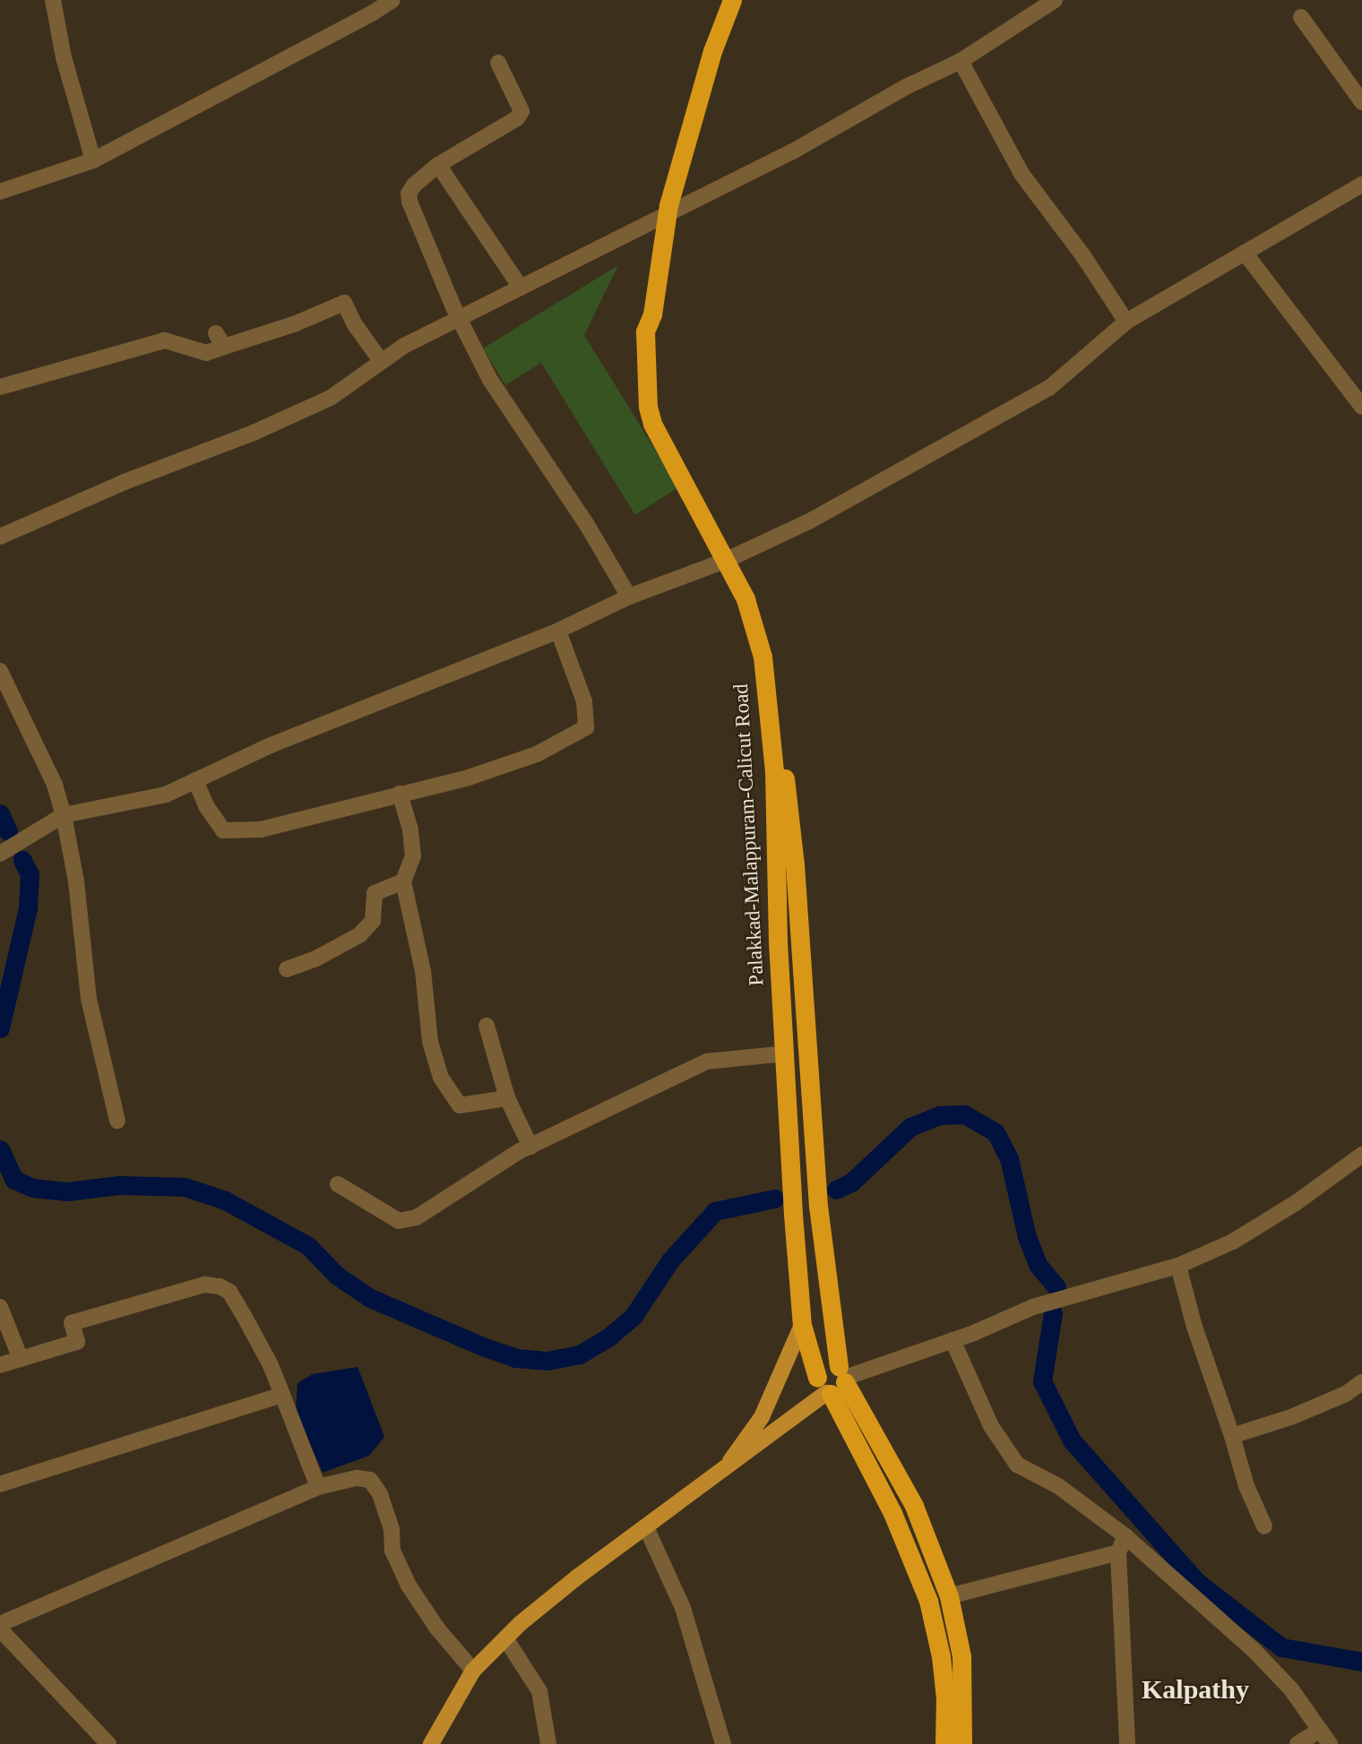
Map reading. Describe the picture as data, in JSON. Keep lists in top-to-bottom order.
{
  "streets": {
    "highway": ["Palakkad-Malappuram-Calicut Road"]
  },
  "districts": ["Kalpathy"]
}
